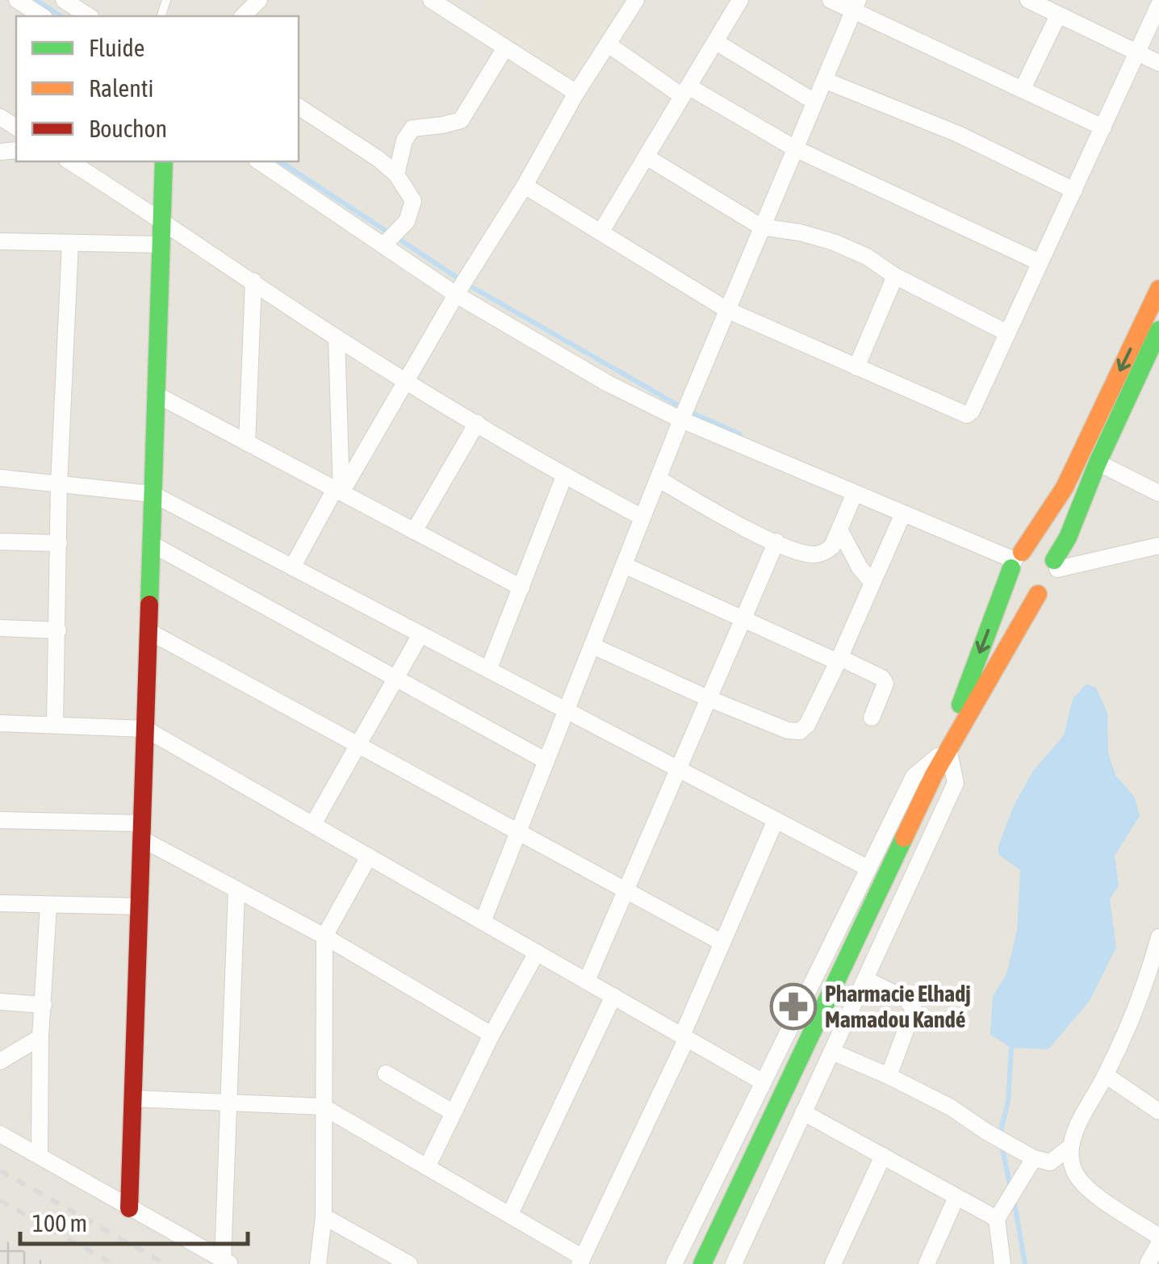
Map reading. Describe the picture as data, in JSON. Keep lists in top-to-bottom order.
{
  "places": {
    "pharmacy": ["Pharmacie Elhadj Mamadou Kandé"]
  },
  "legend": ["Fluide", "Ralenti", "Bouchon"],
  "scale_bar": "100 m"
}
